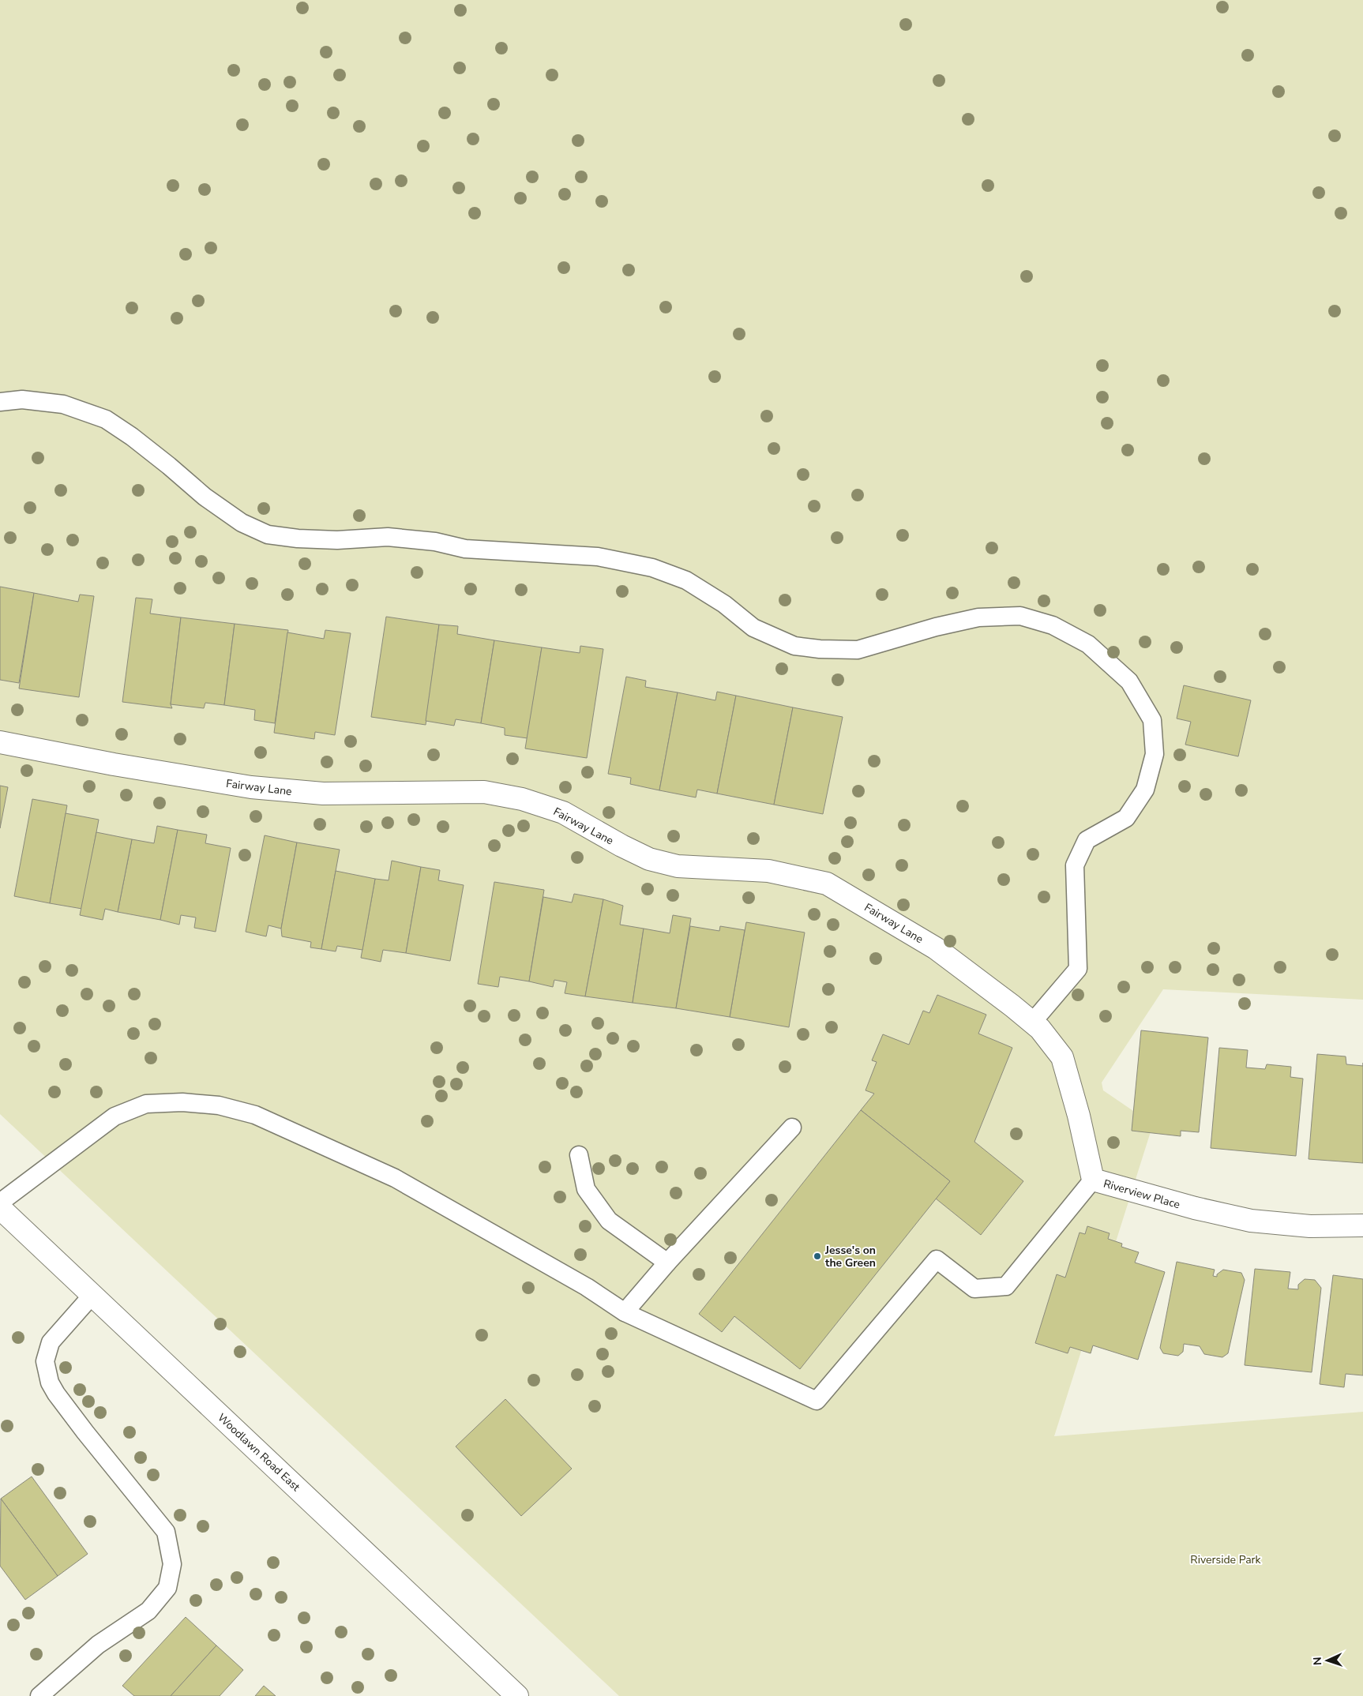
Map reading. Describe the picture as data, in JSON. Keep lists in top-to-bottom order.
{
  "streets": {
    "street": ["Fairway Lane", "Riverview Place", "Woodlawn Road East"]
  },
  "crossings": [
    ["Fairway Lane", "Riverview Place"]
  ],
  "parks": ["Riverside Park"],
  "places": ["Jesse's on the Green"],
  "north": "left"
}
